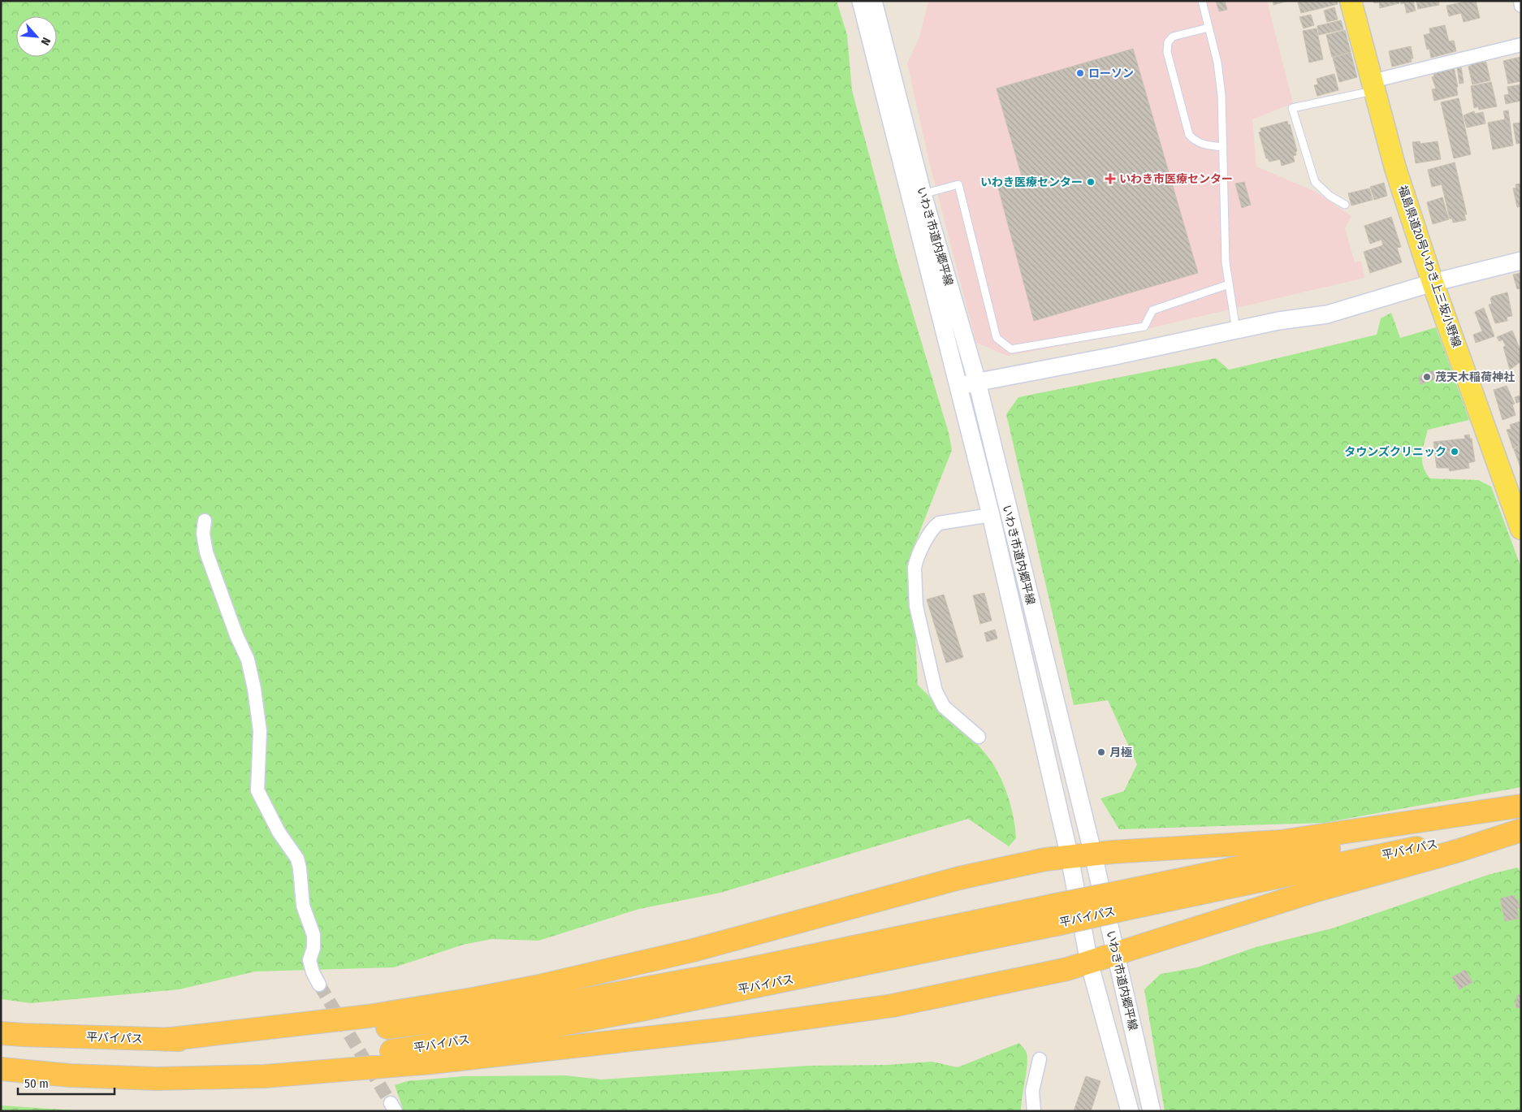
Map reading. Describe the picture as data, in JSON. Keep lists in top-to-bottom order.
{
  "streets": {
    "highway": ["平バイパス"],
    "main road": ["福島県道20号いわき上三坂小野線"],
    "street": ["いわき市道内郷平線"]
  },
  "places": {
    "other": [
      "ローソン",
      "いわき医療センター",
      "茂天木稲荷神社",
      "タウンズクリニック",
      "月極"
    ],
    "health": ["いわき市医療センター"]
  },
  "scale_bar": "50 m",
  "north": "bottom right"
}
